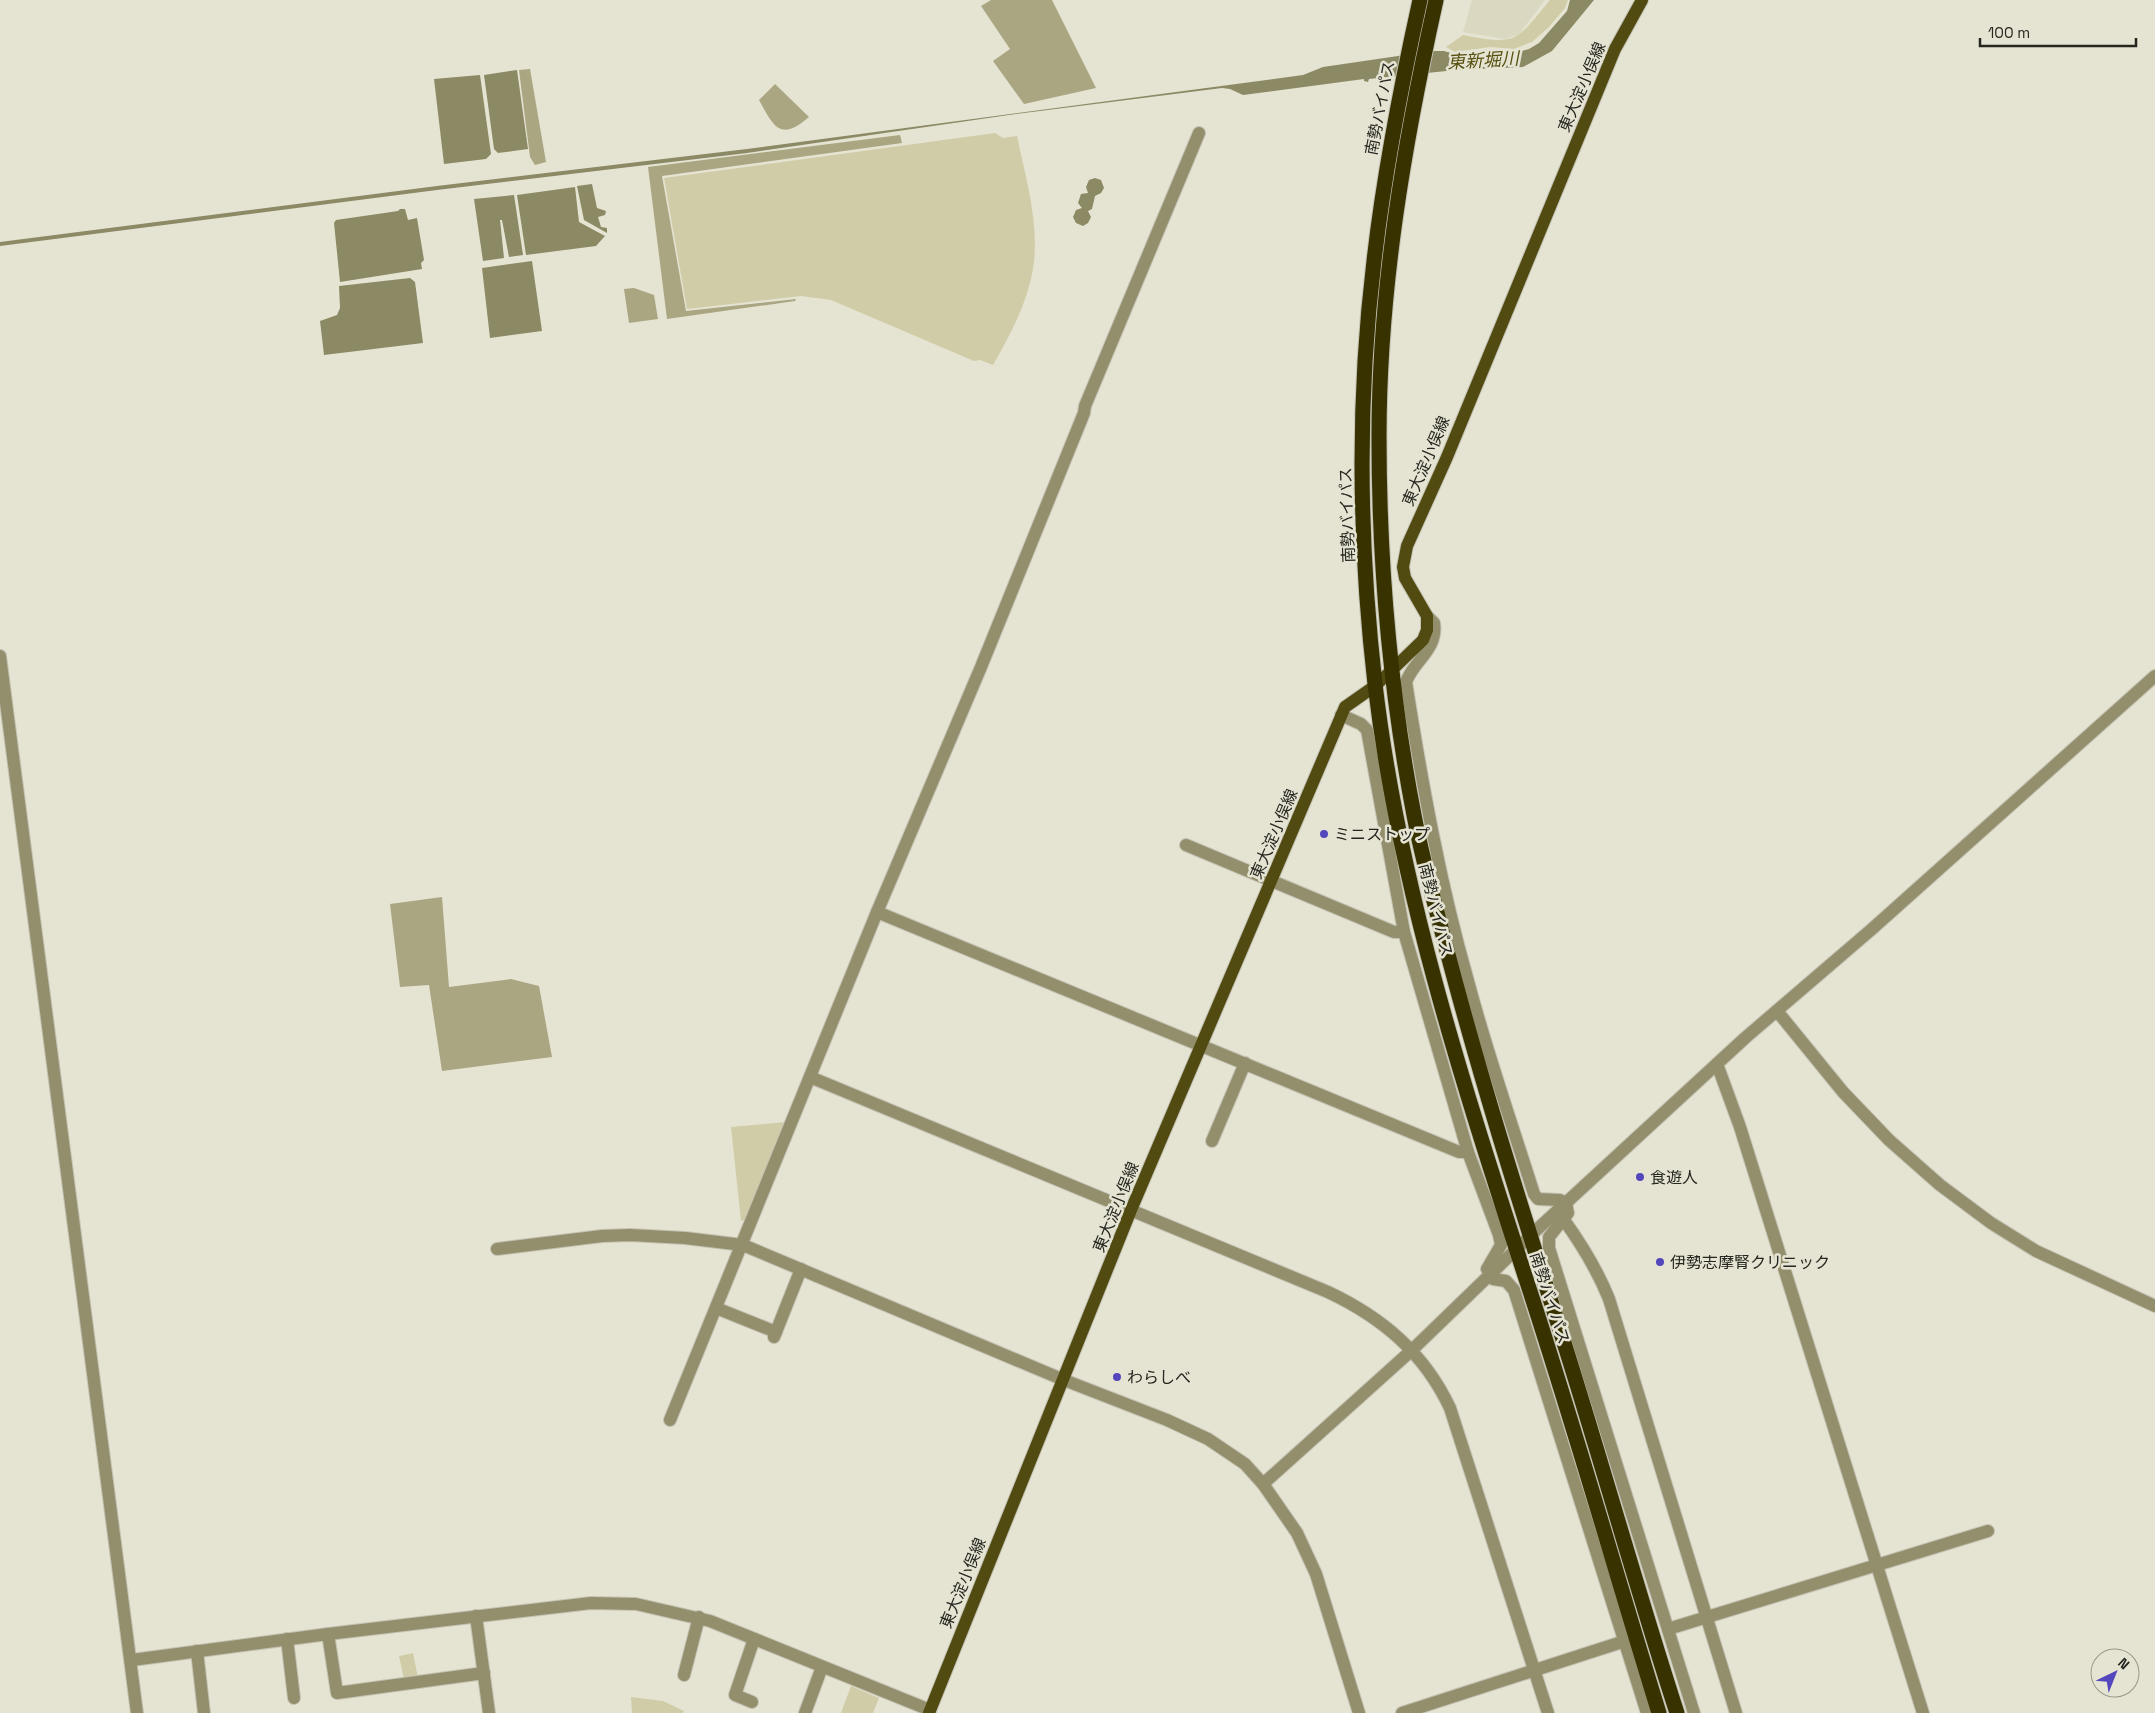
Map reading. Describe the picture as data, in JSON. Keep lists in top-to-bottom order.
{
  "streets": {
    "highway": ["南勢バイパス"],
    "main road": ["東大淀小俣線"]
  },
  "crossings": [
    ["東大淀小俣線", "南勢バイパス"]
  ],
  "water": ["東新堀川"],
  "places": [
    "ミニストップ",
    "食遊人",
    "伊勢志摩腎クリニック",
    "わらしべ"
  ],
  "scale_bar": "100 m",
  "north": "top right"
}
